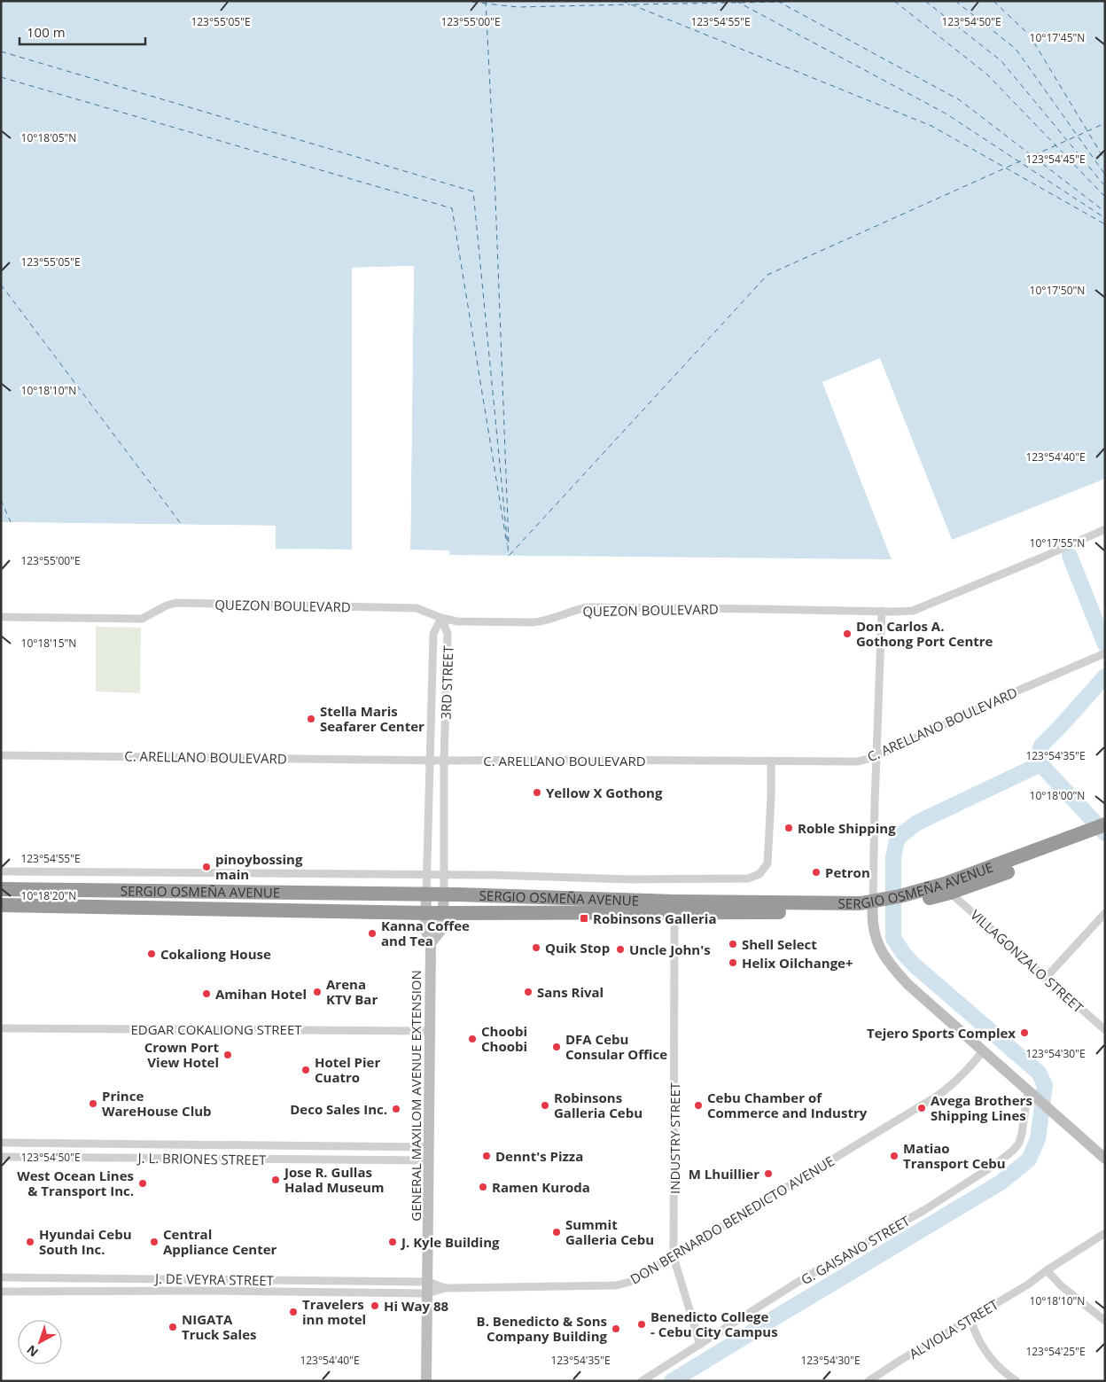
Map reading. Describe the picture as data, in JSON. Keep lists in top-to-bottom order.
{
  "streets": {
    "highway": ["SERGIO OSMEÑA AVENUE"],
    "main road": ["GENERAL MAXILOM AVENUE EXTENSION"],
    "street": [
      "QUEZON BOULEVARD",
      "3RD STREET",
      "C. ARELLANO BOULEVARD",
      "VILLAGONZALO STREET",
      "EDGAR COKALIONG STREET",
      "INDUSTRY STREET",
      "J. L. BRIONES STREET",
      "DON BERNARDO BENEDICTO AVENUE",
      "G. GAISANO STREET",
      "J. DE VEYRA STREET",
      "ALVIOLA STREET"
    ]
  },
  "crossings": [
    ["QUEZON BOULEVARD", "3RD STREET"],
    ["3RD STREET", "C. ARELLANO BOULEVARD"],
    ["3RD STREET", "SERGIO OSMEÑA AVENUE"],
    ["3RD STREET", "GENERAL MAXILOM AVENUE EXTENSION"],
    ["SERGIO OSMEÑA AVENUE", "VILLAGONZALO STREET"],
    ["SERGIO OSMEÑA AVENUE", "GENERAL MAXILOM AVENUE EXTENSION"],
    ["SERGIO OSMEÑA AVENUE", "INDUSTRY STREET"],
    ["EDGAR COKALIONG STREET", "GENERAL MAXILOM AVENUE EXTENSION"],
    ["GENERAL MAXILOM AVENUE EXTENSION", "J. L. BRIONES STREET"],
    ["GENERAL MAXILOM AVENUE EXTENSION", "DON BERNARDO BENEDICTO AVENUE"],
    ["GENERAL MAXILOM AVENUE EXTENSION", "J. DE VEYRA STREET"],
    ["INDUSTRY STREET", "DON BERNARDO BENEDICTO AVENUE"],
    ["INDUSTRY STREET", "G. GAISANO STREET"],
    ["DON BERNARDO BENEDICTO AVENUE", "J. DE VEYRA STREET"]
  ],
  "places": {
    "other": [
      "Don Carlos A. Gothong Port Centre",
      "Stella Maris Seafarer Center",
      "Yellow X Gothong",
      "Roble Shipping",
      "pinoybossing main",
      "Petron",
      "Kanna Coffee and Tea",
      "Shell Select",
      "Quik Stop",
      "Uncle John's",
      "Cokaliong House",
      "Helix Oilchange+",
      "Arena KTV Bar",
      "Sans Rival",
      "Amihan Hotel",
      "Tejero Sports Complex",
      "Choobi Choobi",
      "DFA Cebu Consular Office",
      "Crown Port View Hotel",
      "Hotel Pier Cuatro",
      "Prince WareHouse Club",
      "Robinsons Galleria Cebu",
      "Cebu Chamber of Commerce and Industry",
      "Avega Brothers Shipping Lines",
      "Deco Sales Inc.",
      "Dennt's Pizza",
      "Matiao Transport Cebu",
      "M Lhuillier",
      "Jose R. Gullas Halad Museum",
      "West Ocean Lines & Transport Inc.",
      "Ramen Kuroda",
      "Summit Galleria Cebu",
      "Hyundai Cebu South Inc.",
      "Central Appliance Center",
      "J. Kyle Building",
      "Hi Way 88",
      "Travelers inn motel",
      "Benedicto College - Cebu City Campus",
      "NIGATA Truck Sales",
      "B. Benedicto & Sons Company Building"
    ],
    "transit": ["Robinsons Galleria"]
  },
  "scale_bar": "100 m",
  "north": "bottom left",
  "coordinates": [
    "123°55'05\"E",
    "123°55'00\"E",
    "123°54'55\"E",
    "123°54'50\"E",
    "10°17'45\"N",
    "10°18'05\"N",
    "123°54'45\"E",
    "10°17'50\"N",
    "10°18'10\"N",
    "123°54'40\"E",
    "10°17'55\"N",
    "10°18'15\"N",
    "123°54'35\"E",
    "10°18'00\"N",
    "10°18'20\"N",
    "123°54'30\"E",
    "123°54'25\"E"
  ]
}
